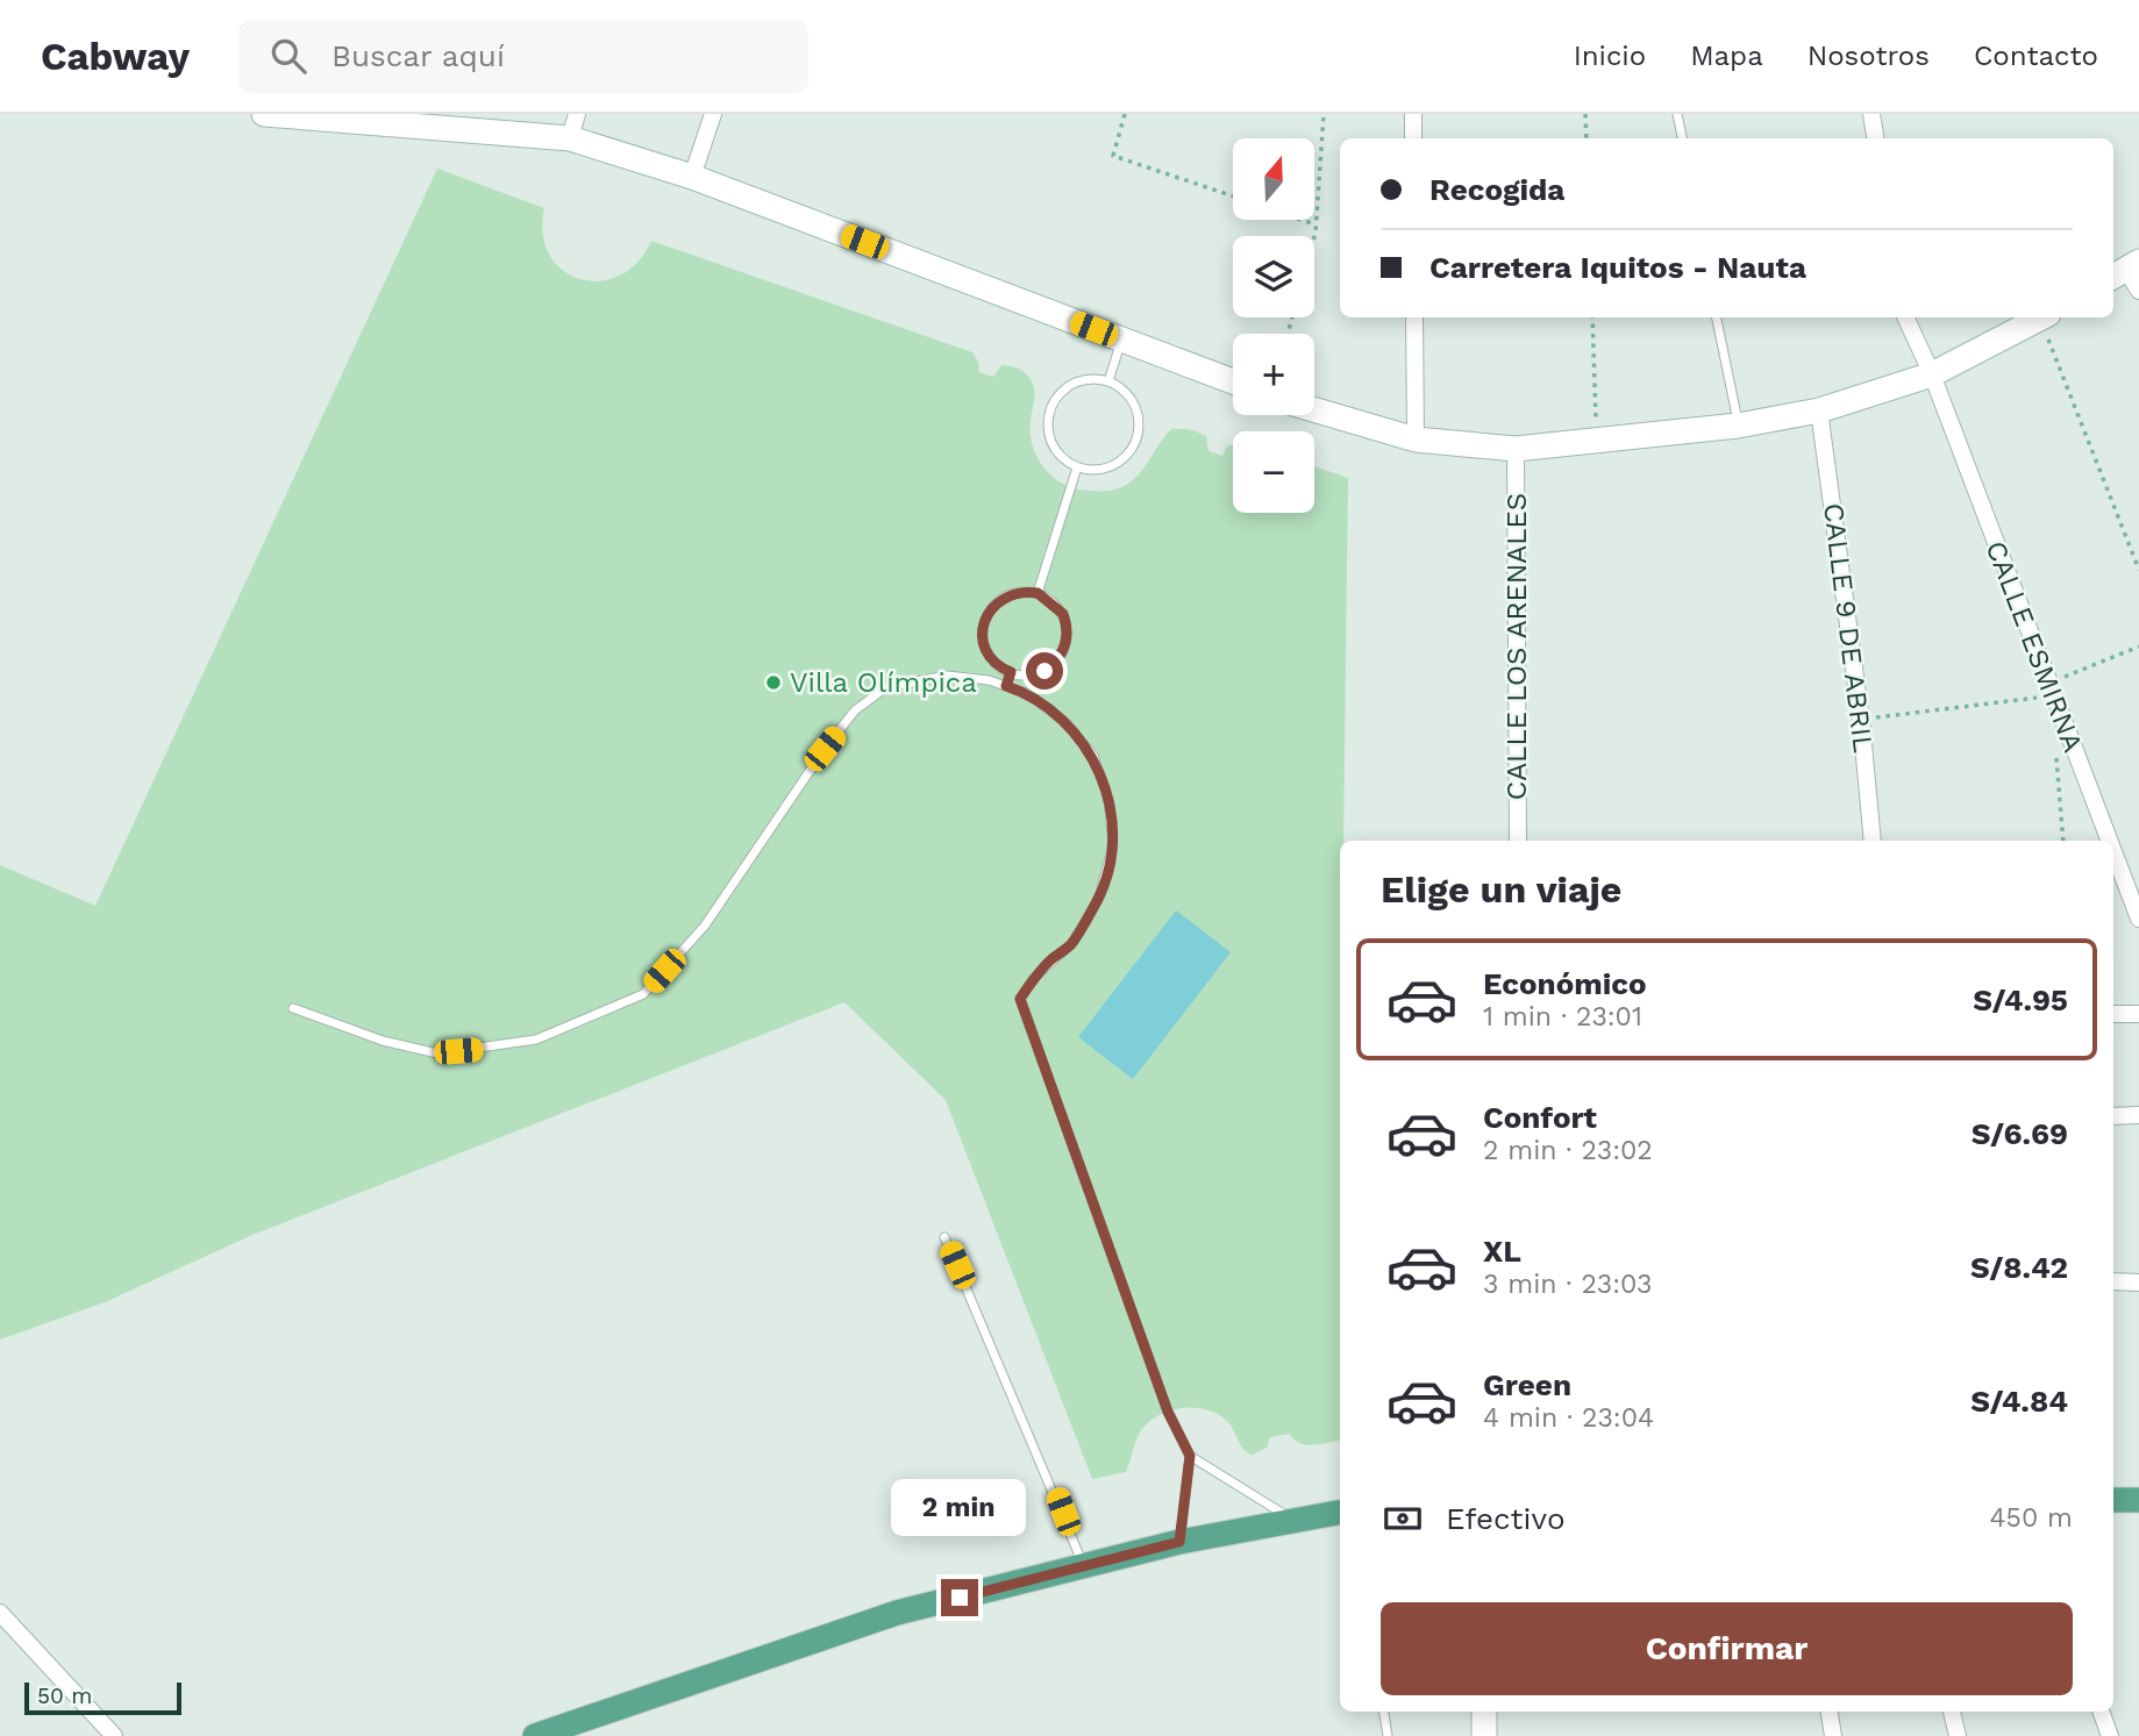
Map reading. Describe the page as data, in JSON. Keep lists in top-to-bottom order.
{
  "streets": {
    "street": ["CALLE 9 DE ABRIL", "CALLE LOS ARENALES", "CALLE ESMIRNA"]
  },
  "places": ["Villa Olímpica"],
  "scale_bar": "50 m",
  "north": "top",
  "page": {
    "header": "Cabway",
    "search": "Buscar aquí",
    "nav": [
      "Inicio",
      "Mapa",
      "Nosotros",
      "Contacto"
    ],
    "map_buttons": ["+", "−"],
    "banner": ["Recogida", "Carretera Iquitos - Nauta"],
    "heading": "Elige un viaje",
    "list": [
      {
        "name": "Económico",
        "note": "1 min · 23:01",
        "value": "S/4.95"
      },
      {
        "name": "Confort",
        "note": "2 min · 23:02",
        "value": "S/6.69"
      },
      {
        "name": "XL",
        "note": "3 min · 23:03",
        "value": "S/8.42"
      },
      {
        "name": "Green",
        "note": "4 min · 23:04",
        "value": "S/4.84"
      }
    ],
    "pay": ["Efectivo", "450 m"],
    "bubble": "2 min",
    "buttons": "Confirmar",
    "scale": "50 m"
  }
}
